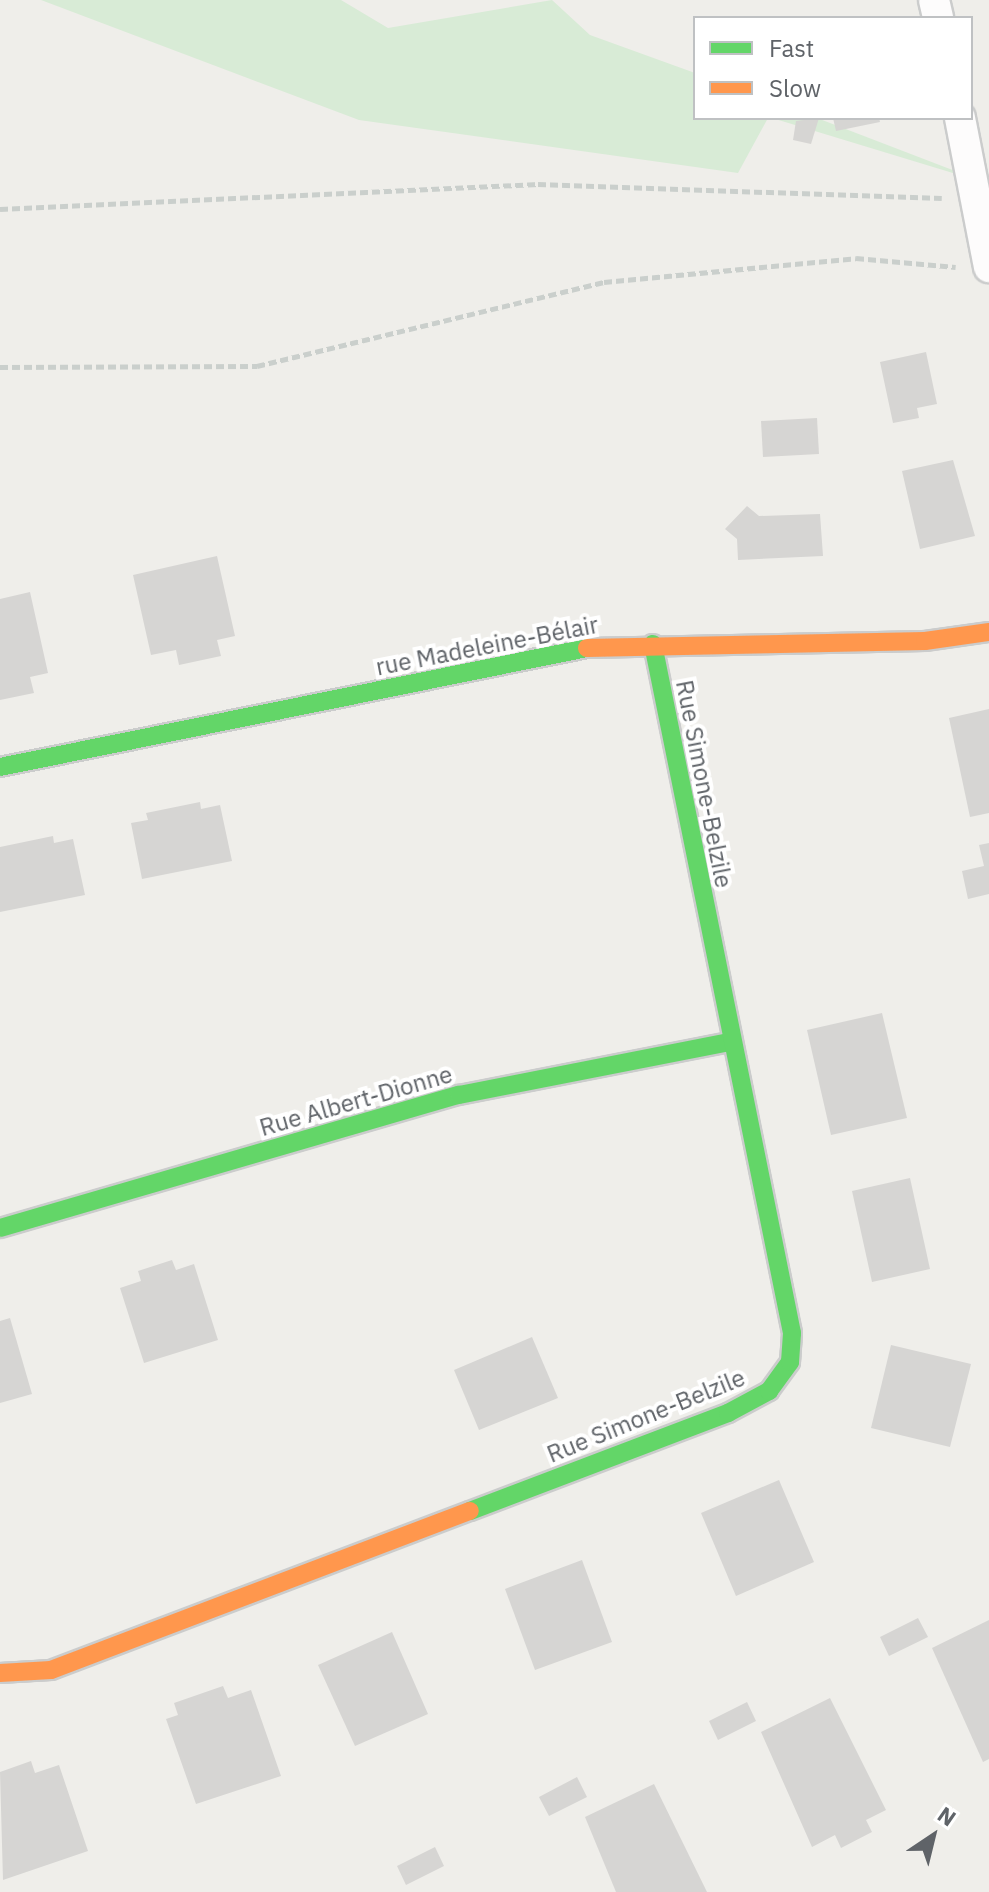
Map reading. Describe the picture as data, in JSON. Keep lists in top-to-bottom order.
{
  "streets": {
    "street": ["rue Madeleine-Bélair", "Rue Simone-Belzile", "Rue Albert-Dionne"]
  },
  "crossings": [
    ["rue Madeleine-Bélair", "Rue Simone-Belzile"],
    ["Rue Simone-Belzile", "Rue Albert-Dionne"]
  ],
  "legend": ["Fast", "Slow"],
  "north": "top right"
}
